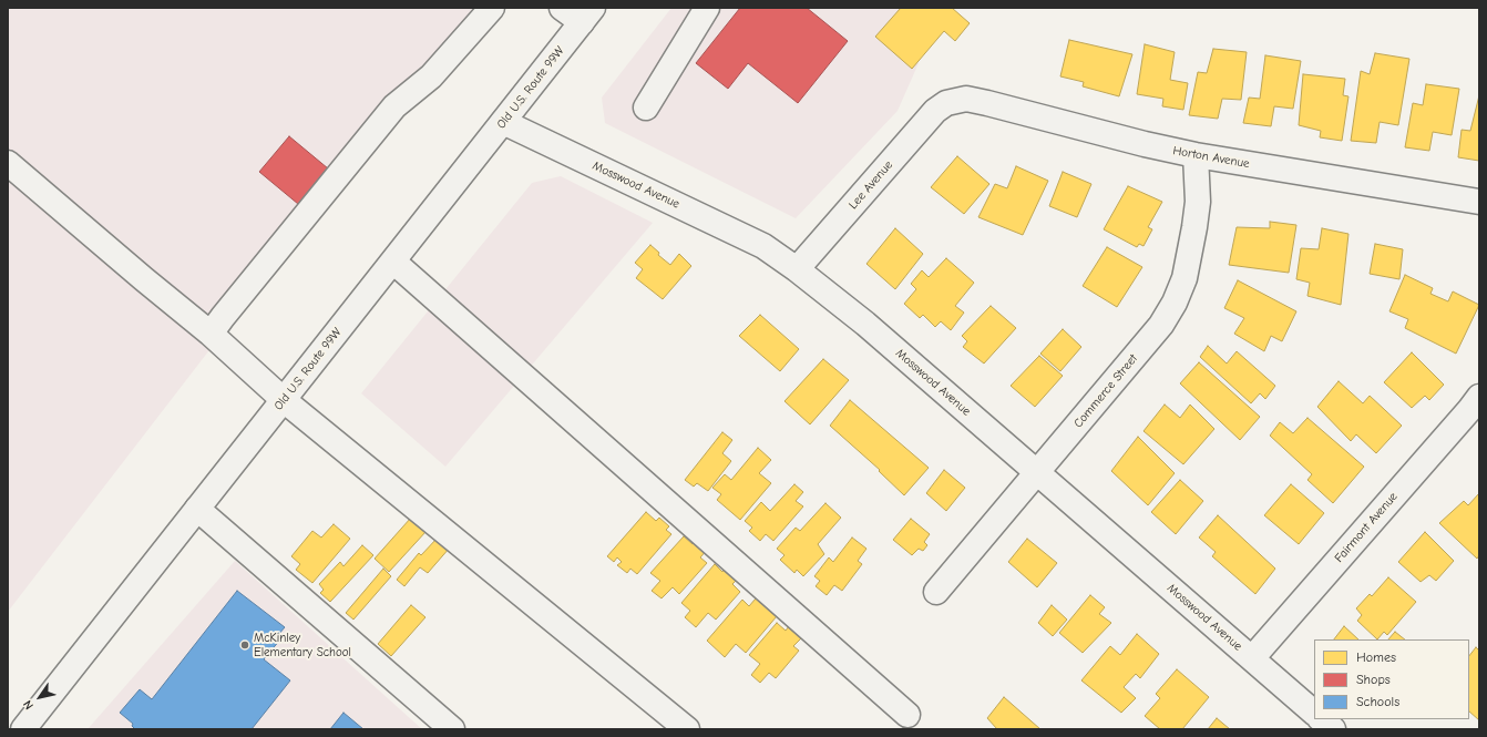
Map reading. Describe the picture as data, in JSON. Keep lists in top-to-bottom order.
{
  "streets": {
    "street": [
      "Old U.S. Route 99W",
      "Horton Avenue",
      "Mosswood Avenue",
      "Lee Avenue",
      "Commerce Street",
      "Fairmont Avenue"
    ]
  },
  "crossings": [
    ["Old U.S. Route 99W", "Mosswood Avenue"],
    ["Horton Avenue", "Lee Avenue"],
    ["Horton Avenue", "Commerce Street"],
    ["Mosswood Avenue", "Lee Avenue"],
    ["Mosswood Avenue", "Commerce Street"],
    ["Mosswood Avenue", "Fairmont Avenue"]
  ],
  "places": ["McKinley Elementary School"],
  "legend": ["Homes", "Shops", "Schools"],
  "north": "bottom left"
}
